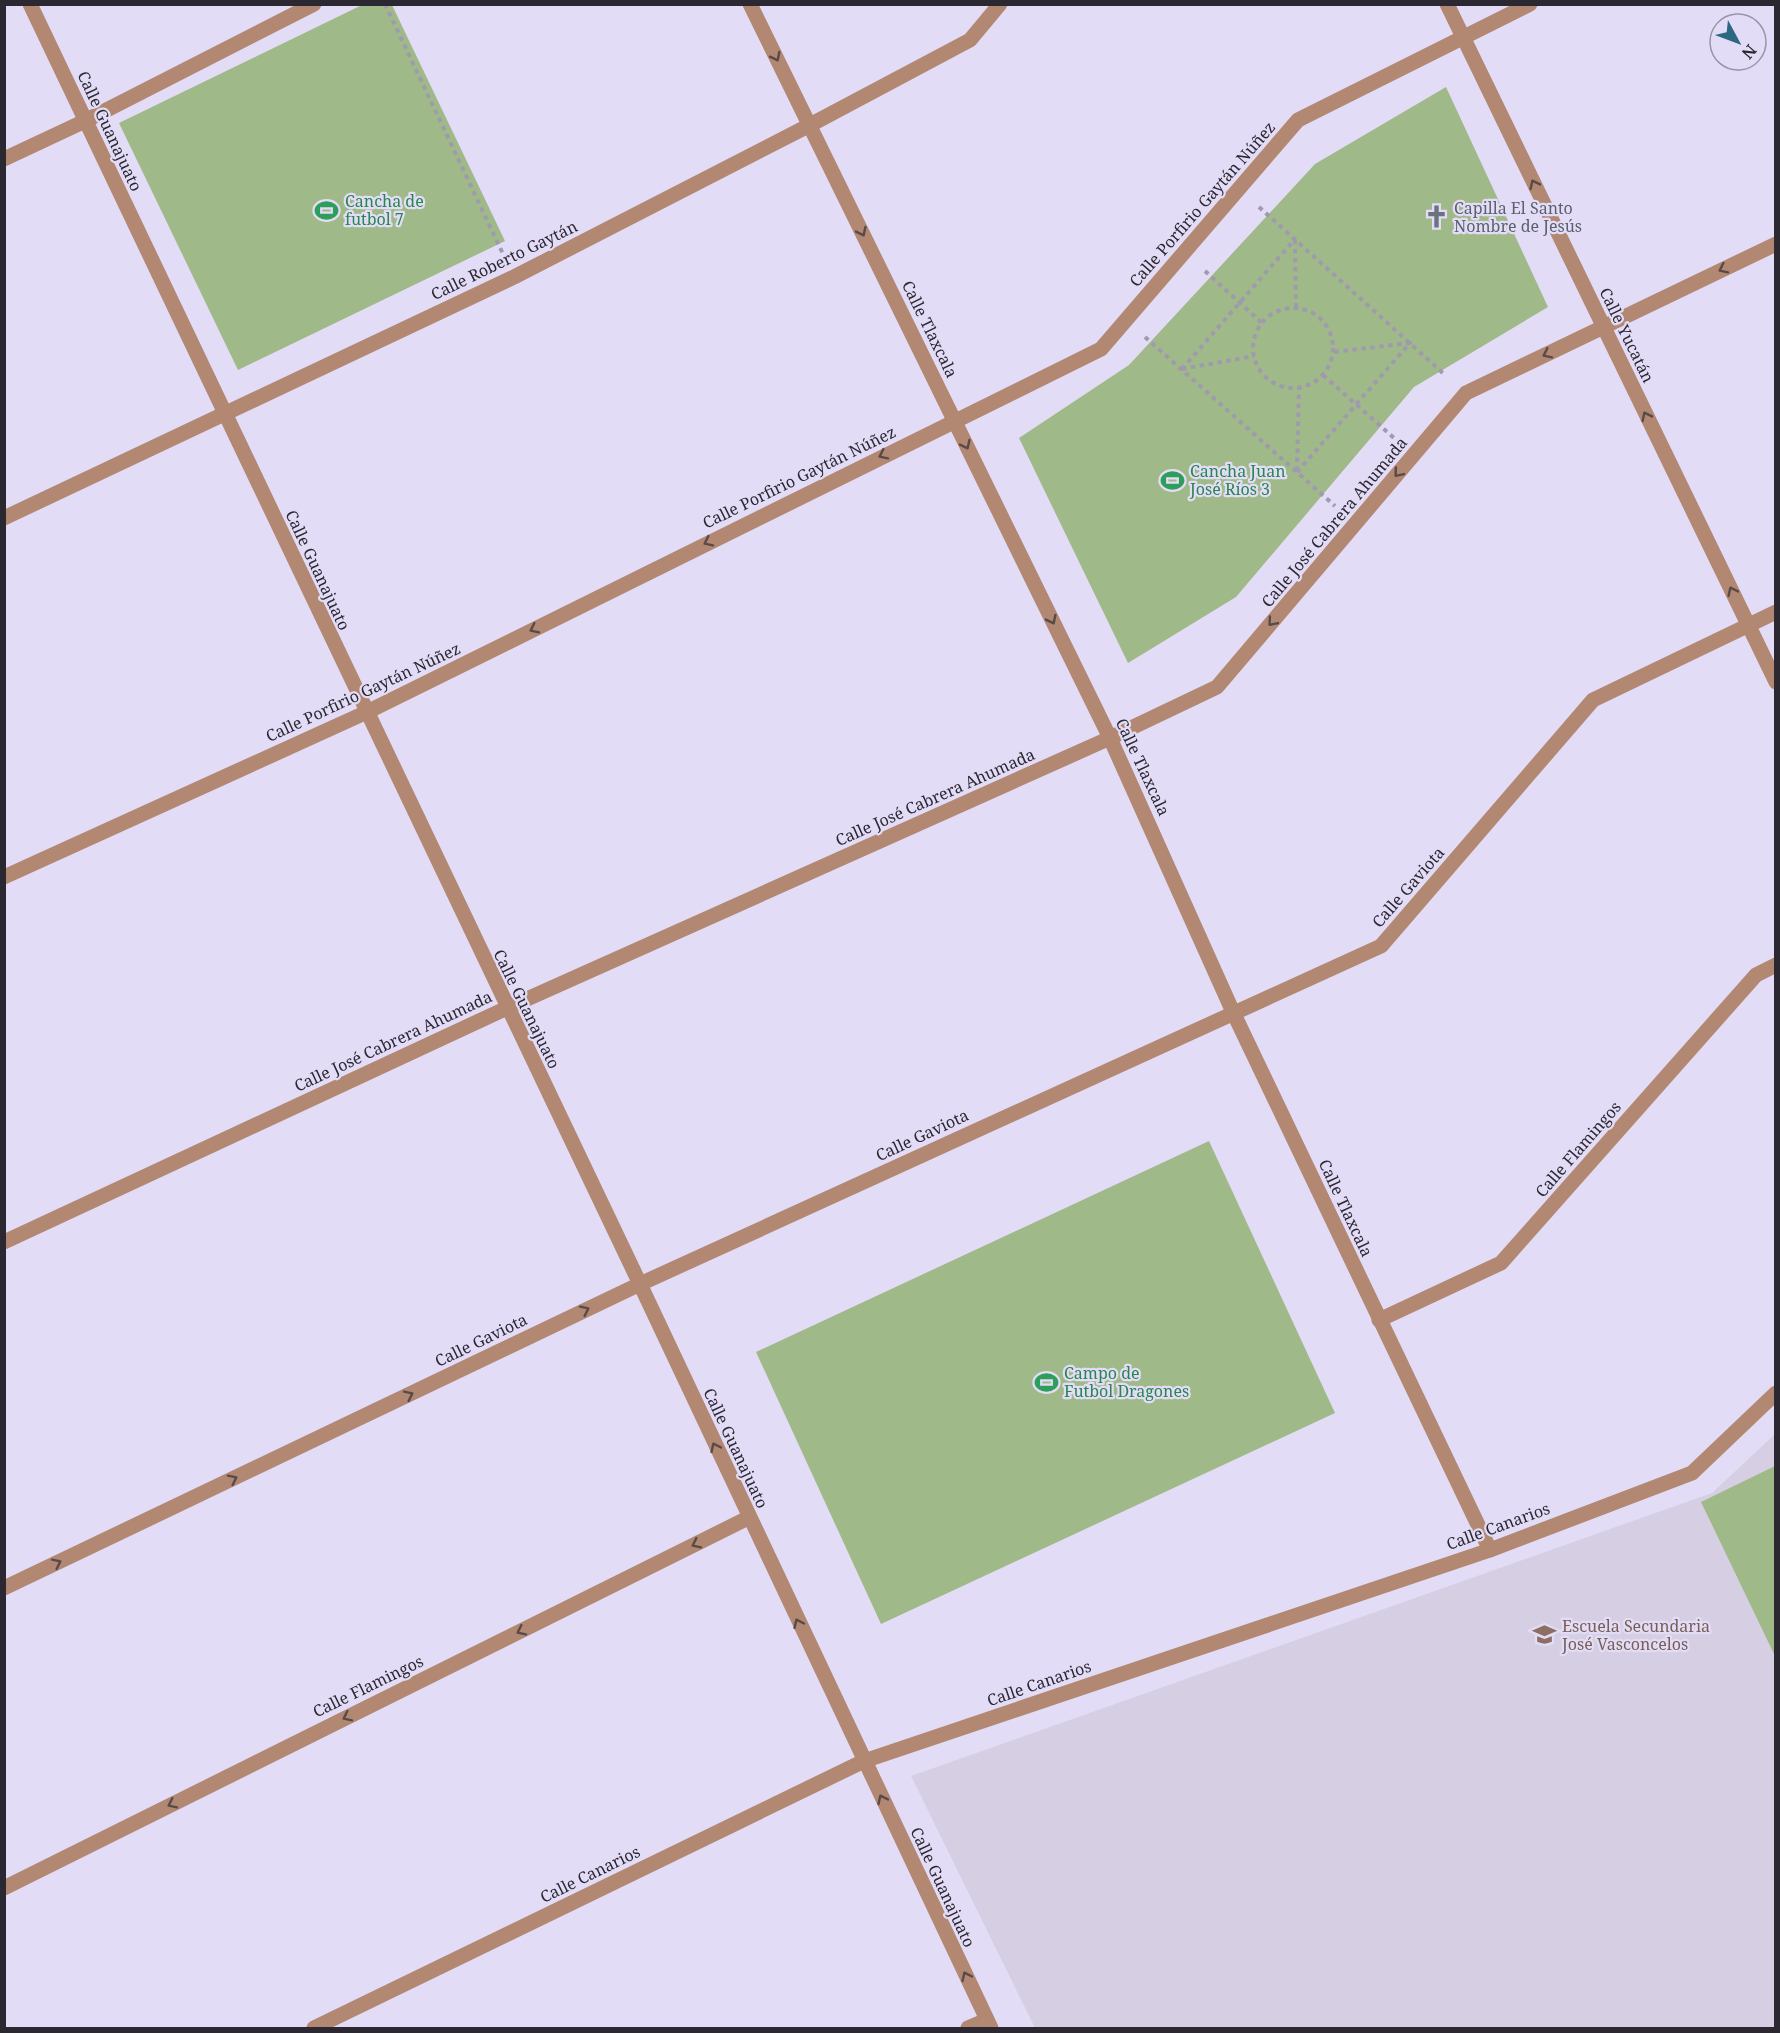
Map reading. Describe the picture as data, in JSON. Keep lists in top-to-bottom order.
{
  "streets": {
    "street": [
      "Calle Guanajuato",
      "Calle Porfirio Gaytán Núñez",
      "Calle Roberto Gaytán",
      "Calle Tlaxcala",
      "Calle Yucatán",
      "Calle José Cabrera Ahumada",
      "Calle Gaviota",
      "Calle Flamingos",
      "Calle Canarios"
    ]
  },
  "crossings": [
    ["Calle Guanajuato", "Calle Porfirio Gaytán Núñez"],
    ["Calle Guanajuato", "Calle Roberto Gaytán"],
    ["Calle Guanajuato", "Calle José Cabrera Ahumada"],
    ["Calle Guanajuato", "Calle Gaviota"],
    ["Calle Guanajuato", "Calle Flamingos"],
    ["Calle Guanajuato", "Calle Canarios"],
    ["Calle Porfirio Gaytán Núñez", "Calle Tlaxcala"],
    ["Calle Porfirio Gaytán Núñez", "Calle Yucatán"],
    ["Calle Roberto Gaytán", "Calle Tlaxcala"],
    ["Calle Tlaxcala", "Calle José Cabrera Ahumada"],
    ["Calle Tlaxcala", "Calle Gaviota"],
    ["Calle Tlaxcala", "Calle Flamingos"],
    ["Calle Tlaxcala", "Calle Canarios"],
    ["Calle Yucatán", "Calle José Cabrera Ahumada"],
    ["Calle Yucatán", "Calle Gaviota"]
  ],
  "one_way": [
    "Calle Guanajuato",
    "Calle Porfirio Gaytán Núñez",
    "Calle Tlaxcala",
    "Calle Yucatán",
    "Calle José Cabrera Ahumada",
    "Calle Flamingos"
  ],
  "places": {
    "sports": ["Cancha de futbol 7", "Cancha Juan José Ríos 3", "Campo de Futbol Dragones"],
    "church": ["Capilla El Santo Nombre de Jesús"],
    "school or university": ["Escuela Secundaria José Vasconcelos"]
  },
  "north": "bottom right"
}
